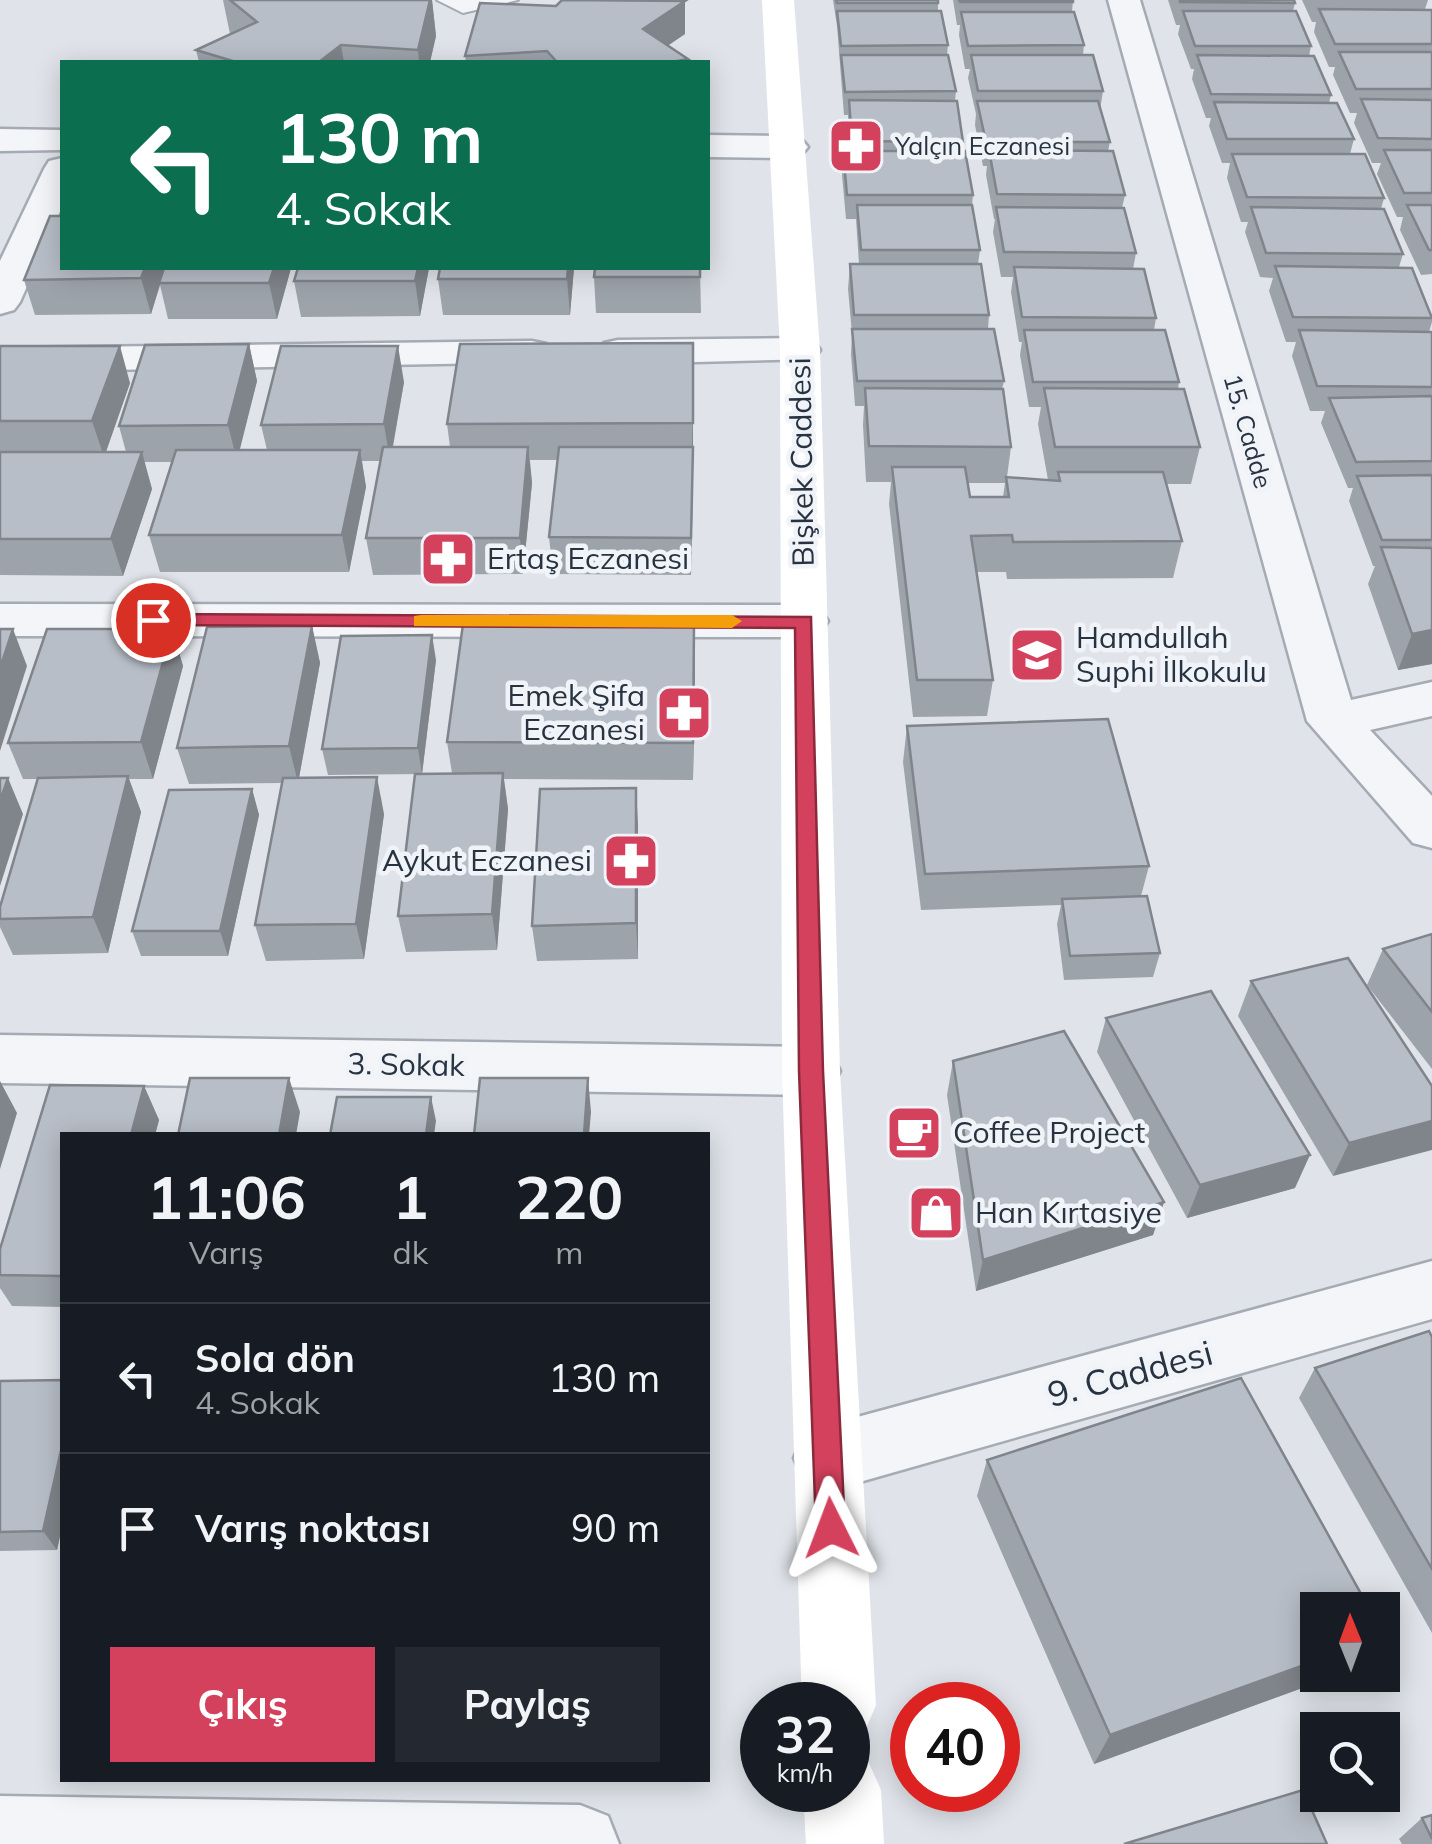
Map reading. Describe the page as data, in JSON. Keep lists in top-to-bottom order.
{
  "streets": {
    "street": [
      "15. Cadde",
      "Bişkek Caddesi",
      "3. Sokak",
      "9. Caddesi"
    ]
  },
  "crossings": [
    ["Bişkek Caddesi", "3. Sokak"],
    ["Bişkek Caddesi", "9. Caddesi"]
  ],
  "places": {
    "pharmacy": [
      "Yalçın Eczanesi",
      "Ertaş Eczanesi",
      "Emek Şifa Eczanesi",
      "Aykut Eczanesi"
    ],
    "school or university": ["Hamdullah Suphi İlkokulu"],
    "cafe": ["Coffee Project"],
    "shop": ["Han Kırtasiye"]
  },
  "north": "top",
  "page": {
    "turn": ["130 m", "4. Sokak"],
    "eta": [
      "11:06",
      "Varış",
      "1",
      "dk",
      "220",
      "m"
    ],
    "list": [
      {
        "name": "Sola dön",
        "note": "4. Sokak",
        "value": "130 m"
      },
      {
        "name": "Varış noktası",
        "value": "90 m"
      }
    ],
    "buttons": ["Çıkış", "Paylaş"],
    "speed": "32 km/h",
    "limit": "40"
  }
}
